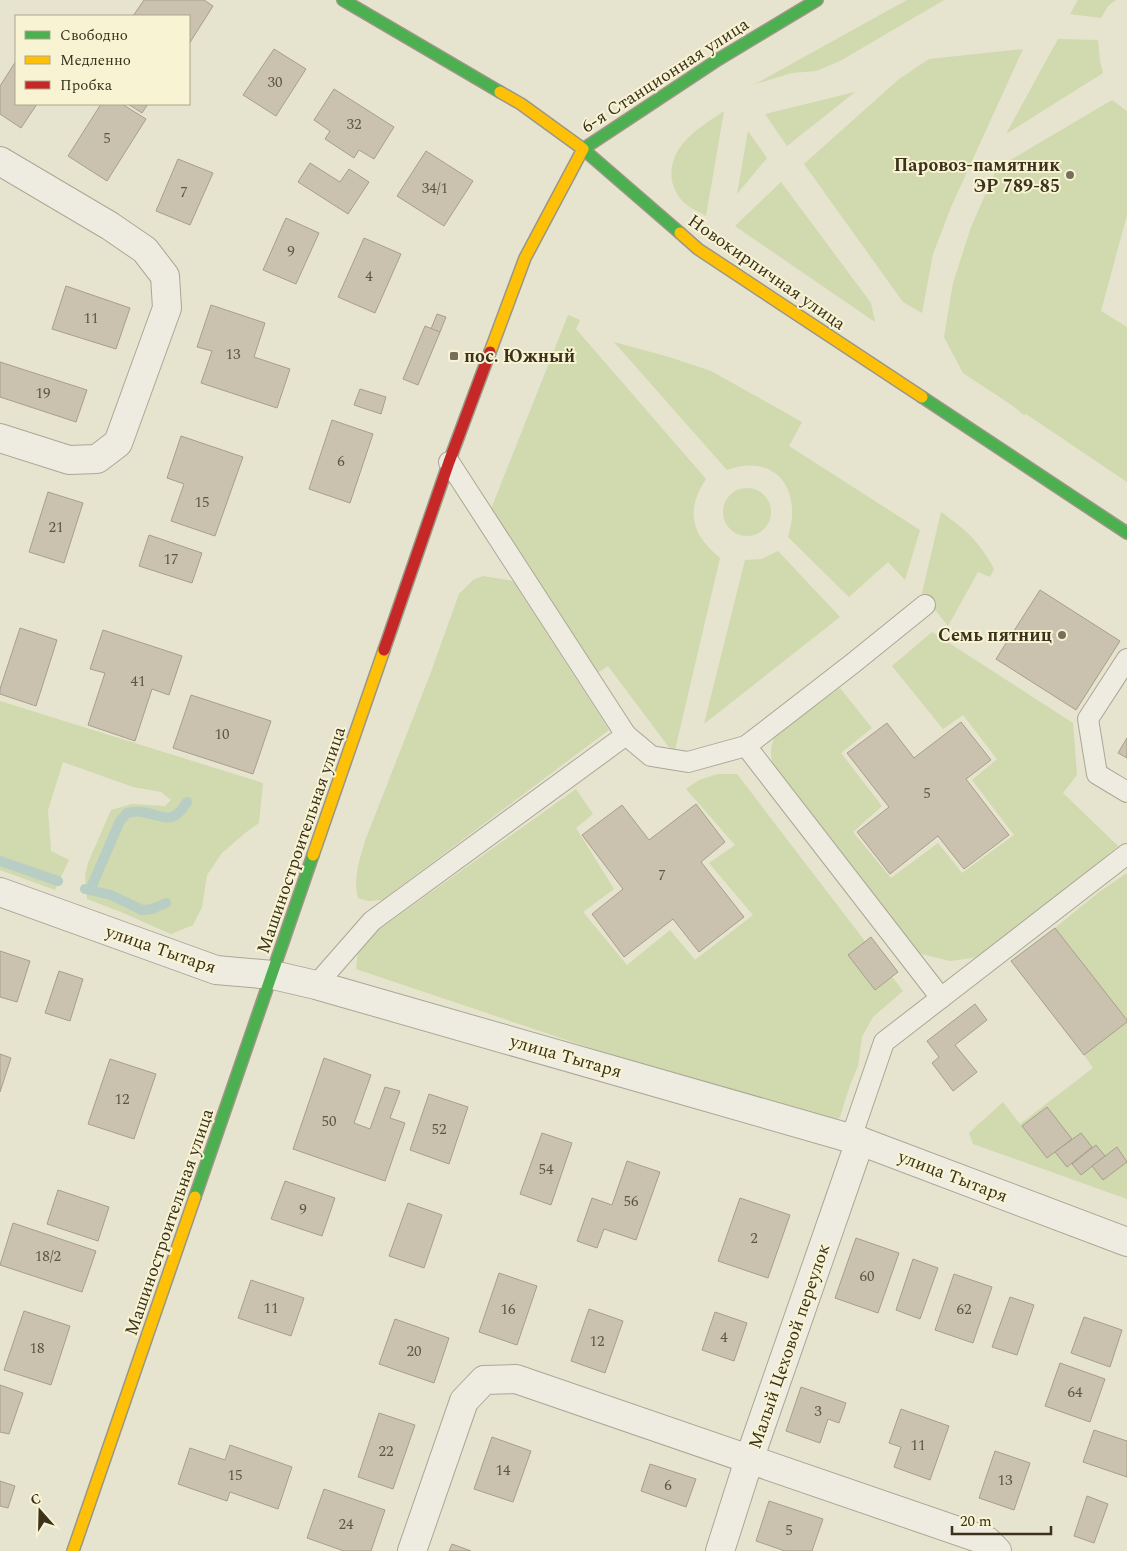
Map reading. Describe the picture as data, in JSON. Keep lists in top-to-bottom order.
{
  "streets": {
    "main road": ["6-я Станционная улица", "Новокирпичная улица", "Машиностроительная улица"],
    "street": ["улица Тытаря", "Малый Цеховой переулок"]
  },
  "crossings": [
    ["6-я Станционная улица", "Новокирпичная улица"],
    ["6-я Станционная улица", "Машиностроительная улица"],
    ["Новокирпичная улица", "Машиностроительная улица"],
    ["Машиностроительная улица", "улица Тытаря"],
    ["улица Тытаря", "Малый Цеховой переулок"]
  ],
  "places": {
    "other": ["Паровоз-памятник ЭР 789-85", "Семь пятниц"],
    "transit": ["пос. Южный"]
  },
  "house_numbers": [
    "30",
    "32",
    "5",
    "34/1",
    "7",
    "9",
    "4",
    "11",
    "13",
    "19",
    "6",
    "15",
    "21",
    "17",
    "41",
    "10",
    "5",
    "7",
    "12",
    "50",
    "52",
    "54",
    "56",
    "9",
    "2",
    "18/2",
    "60",
    "11",
    "16",
    "62",
    "4",
    "12",
    "18",
    "20",
    "64",
    "3",
    "11",
    "22",
    "14",
    "15",
    "13",
    "6",
    "24",
    "5"
  ],
  "legend": ["Свободно", "Медленно", "Пробка"],
  "scale_bar": "20 m",
  "north": "top"
}
